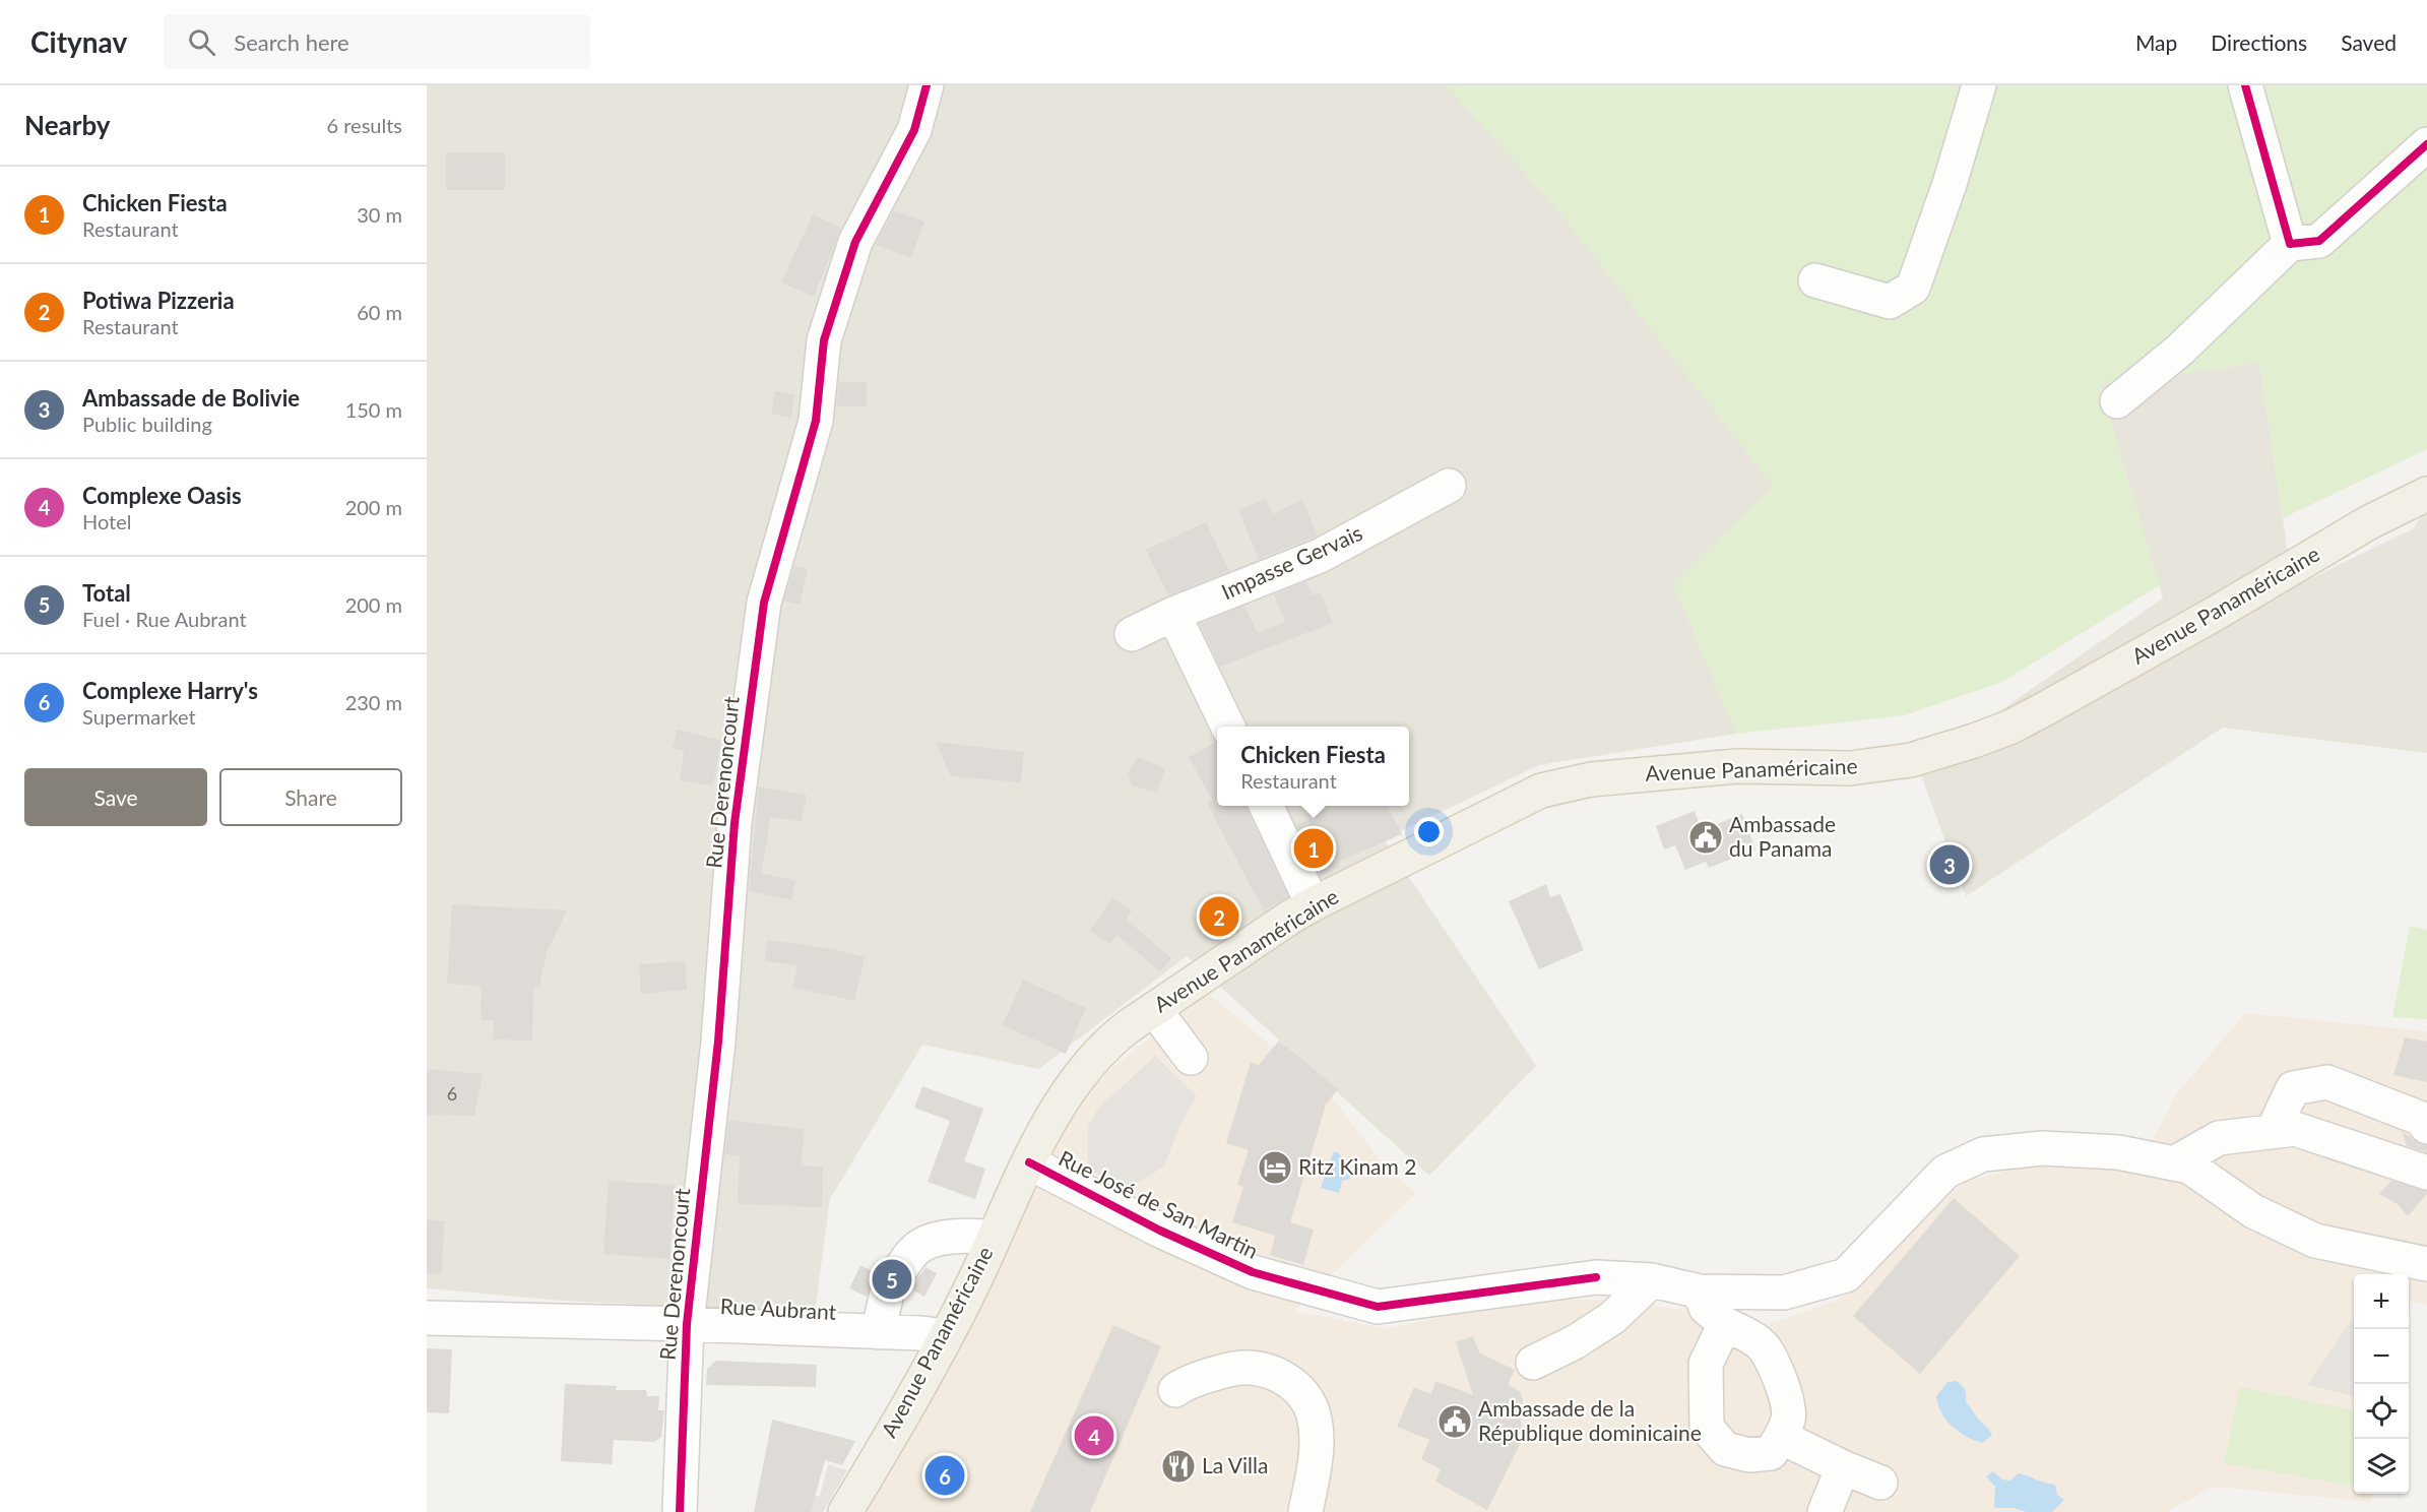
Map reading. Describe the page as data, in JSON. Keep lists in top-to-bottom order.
{
  "streets": {
    "main road": ["Avenue Panaméricaine"],
    "street": [
      "Impasse Gervais",
      "Rue Derenoncourt",
      "Rue José de San Martin",
      "Rue Aubrant"
    ]
  },
  "crossings": [
    ["Avenue Panaméricaine", "Rue José de San Martin"],
    ["Avenue Panaméricaine", "Rue Aubrant"],
    ["Rue Derenoncourt", "Rue Aubrant"]
  ],
  "places": {
    "public building": ["Ambassade du Panama", "Ambassade de la République dominicaine"],
    "hotel": ["Ritz Kinam 2"],
    "restaurant": ["La Villa"]
  },
  "house_numbers": ["6"],
  "page": {
    "header": "Citynav",
    "search": "Search here",
    "nav": ["Map", "Directions", "Saved"],
    "heading": ["Nearby", "6 results"],
    "list": [
      {
        "mark": "1",
        "name": "Chicken Fiesta",
        "note": "Restaurant",
        "value": "30 m"
      },
      {
        "mark": "2",
        "name": "Potiwa Pizzeria",
        "note": "Restaurant",
        "value": "60 m"
      },
      {
        "mark": "3",
        "name": "Ambassade de Bolivie",
        "note": "Public building",
        "value": "150 m"
      },
      {
        "mark": "4",
        "name": "Complexe Oasis",
        "note": "Hotel",
        "value": "200 m"
      },
      {
        "mark": "5",
        "name": "Total",
        "note": "Fuel · Rue Aubrant",
        "value": "200 m"
      },
      {
        "mark": "6",
        "name": "Complexe Harry's",
        "note": "Supermarket",
        "value": "230 m"
      }
    ],
    "popup": ["Chicken Fiesta", "Restaurant"],
    "buttons": ["Save", "Share"],
    "pins": [
      "1",
      "3",
      "2",
      "5",
      "4",
      "6"
    ],
    "map_buttons": ["+", "−"]
  }
}
